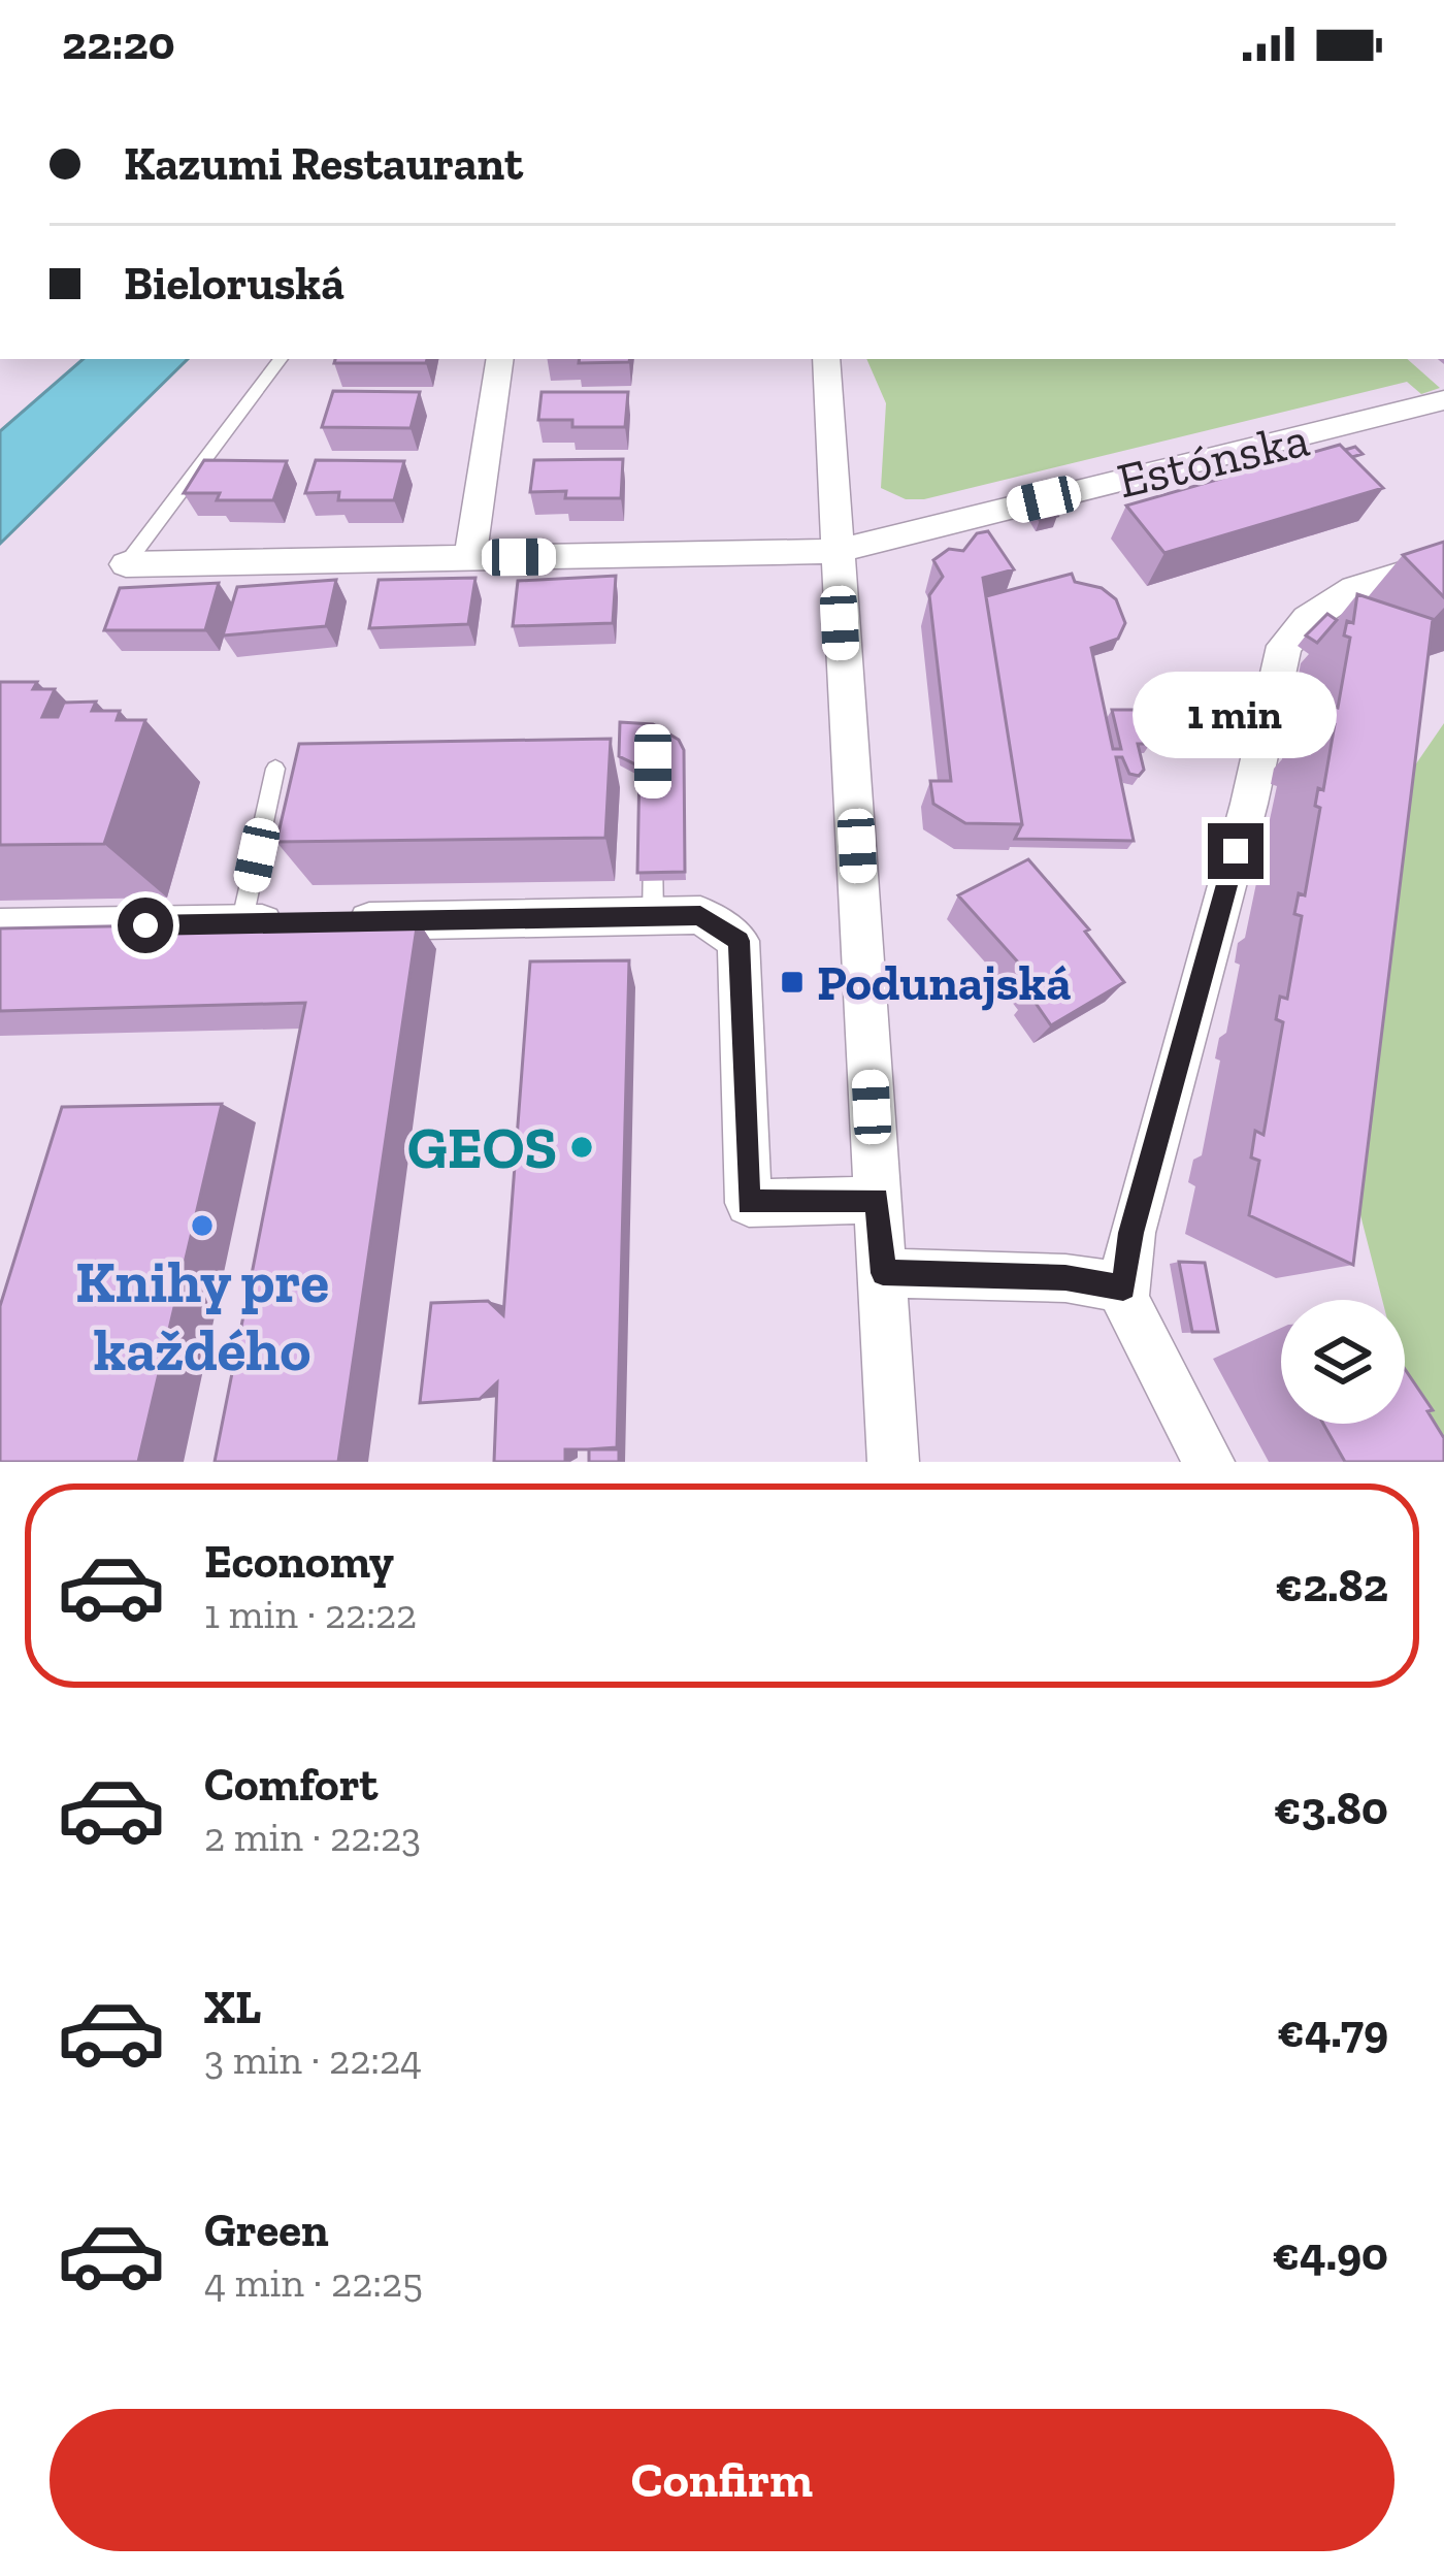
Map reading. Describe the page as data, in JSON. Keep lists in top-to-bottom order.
{
  "streets": {
    "street": ["Estónska"]
  },
  "places": {
    "transit": ["Podunajská"],
    "other": ["GEOS", "Knihy pre každého"]
  },
  "page": {
    "status": "22:20",
    "banner": ["Kazumi Restaurant", "Bieloruská"],
    "bubble": "1 min",
    "list": [
      {
        "name": "Economy",
        "note": "1 min · 22:22",
        "value": "€2.82"
      },
      {
        "name": "Comfort",
        "note": "2 min · 22:23",
        "value": "€3.80"
      },
      {
        "name": "XL",
        "note": "3 min · 22:24",
        "value": "€4.79"
      },
      {
        "name": "Green",
        "note": "4 min · 22:25",
        "value": "€4.90"
      }
    ],
    "buttons": "Confirm"
  }
}
